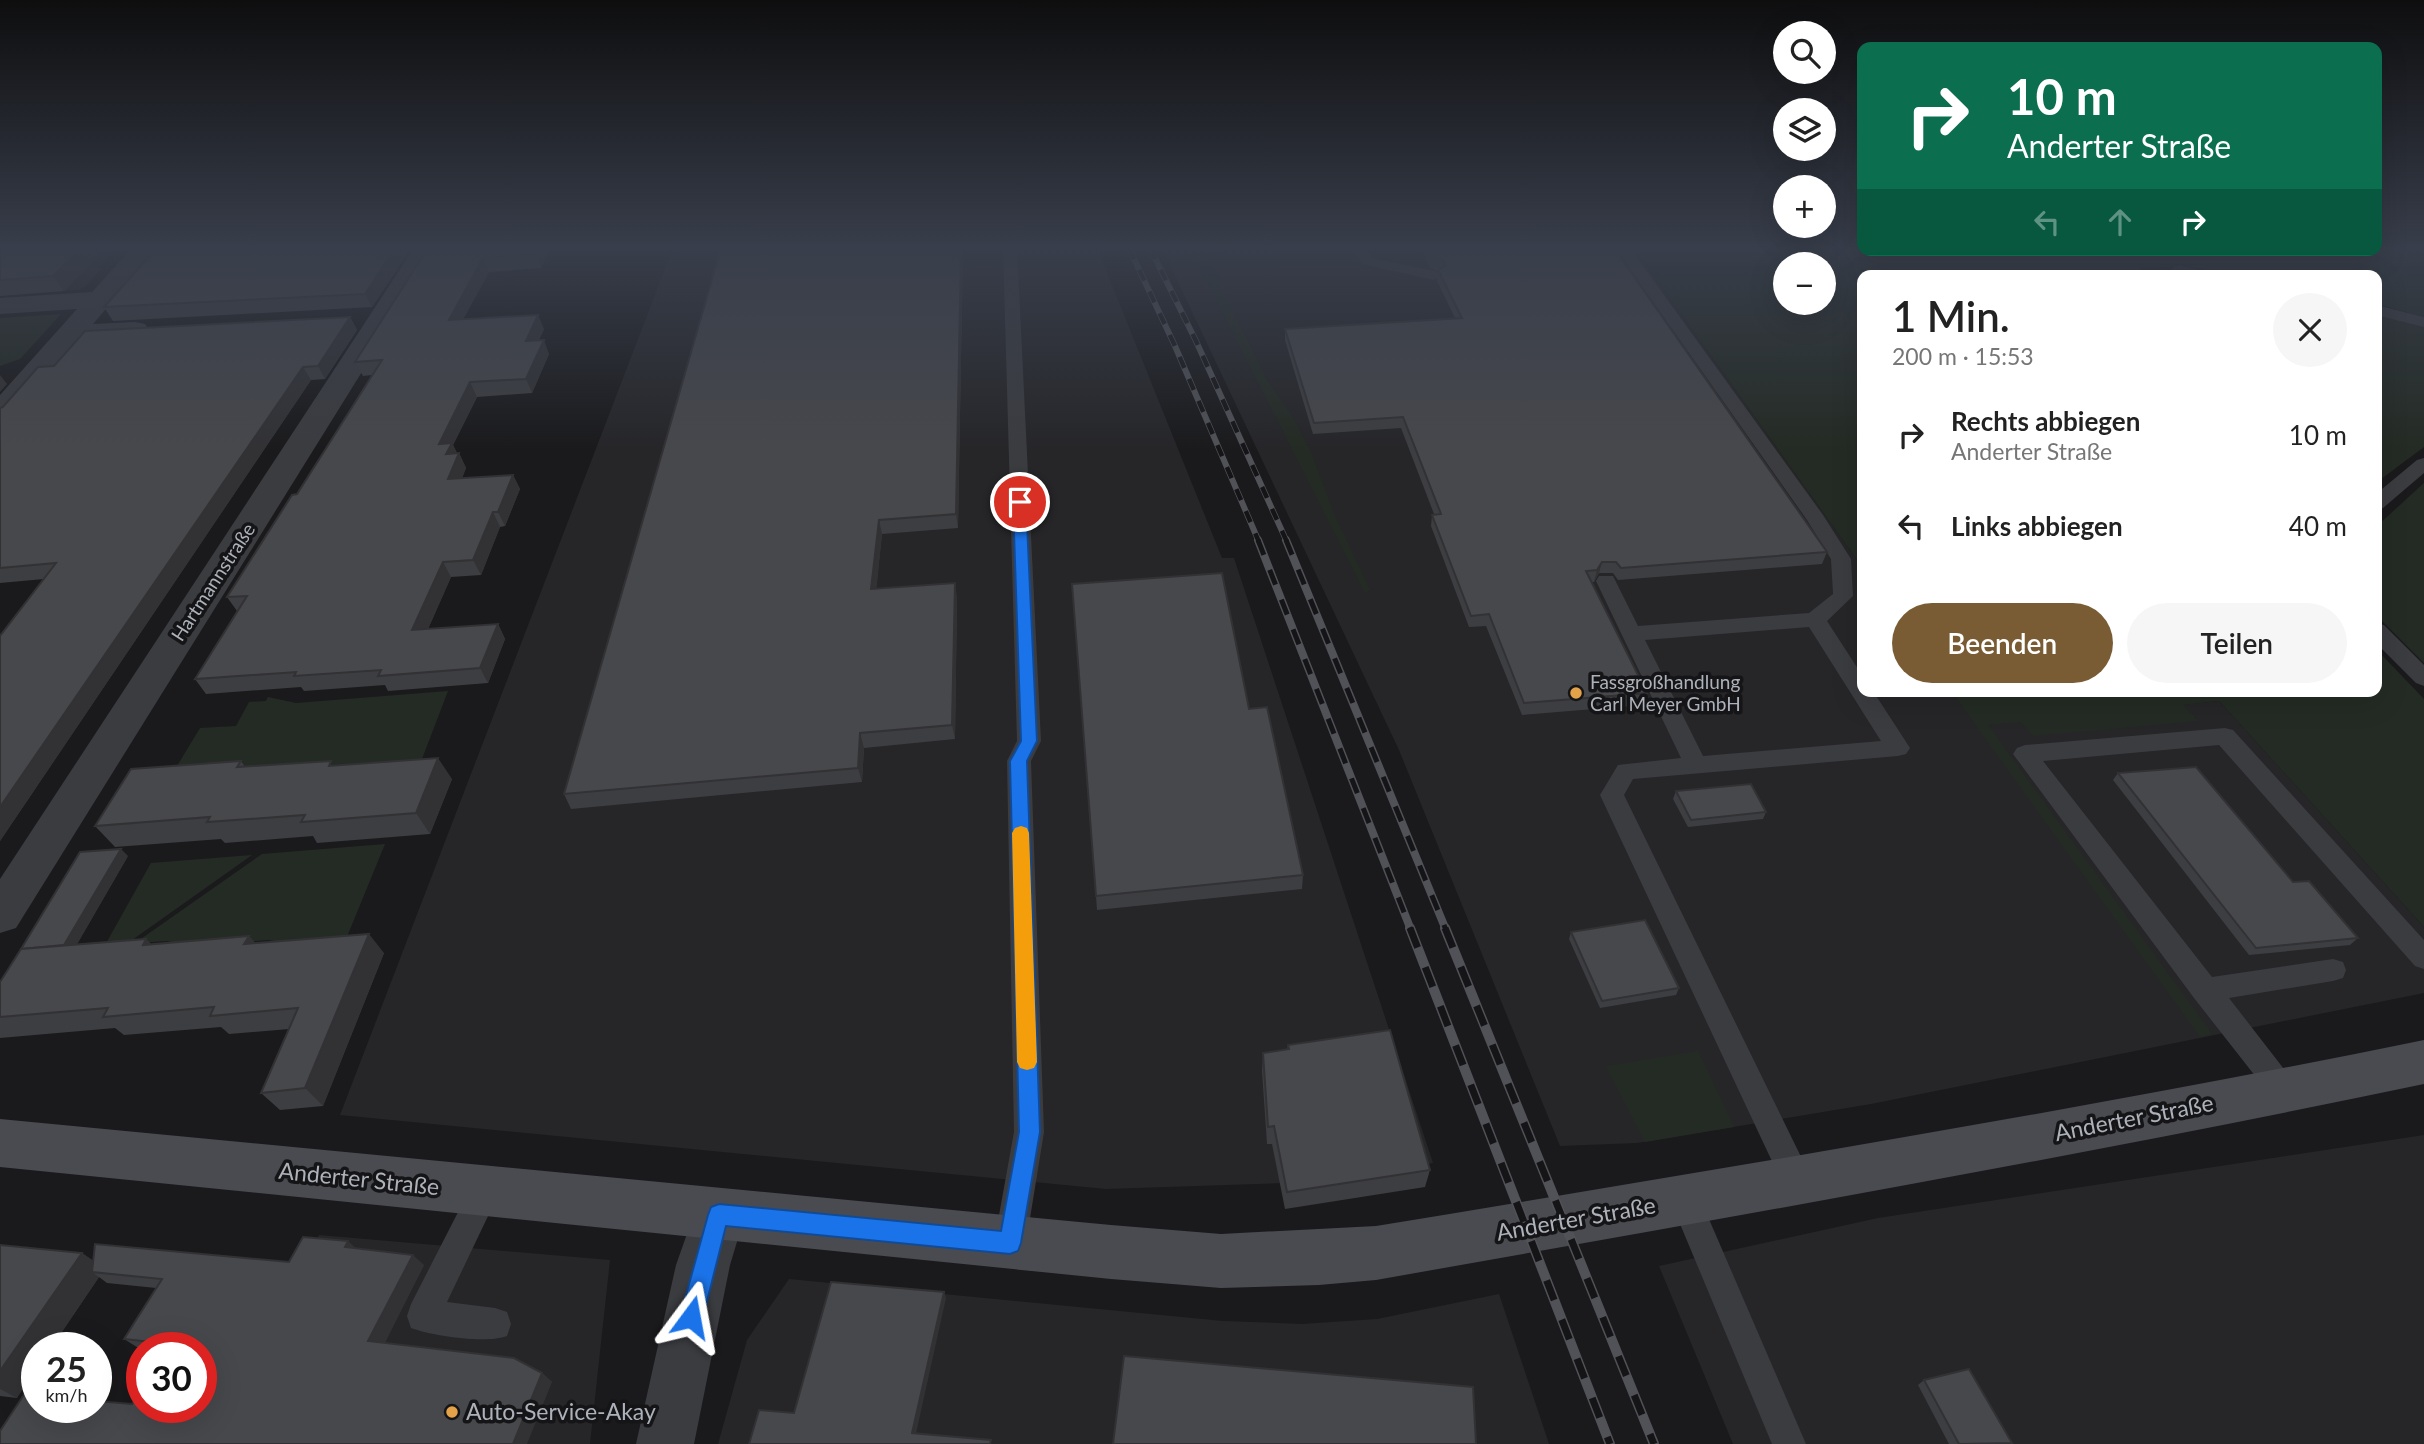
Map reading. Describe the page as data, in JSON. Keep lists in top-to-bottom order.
{
  "streets": {
    "main road": ["Anderter Straße"],
    "street": ["Hartmannstraße"]
  },
  "places": ["Fassgroßhandlung Carl Meyer GmbH", "Auto-Service-Akay"],
  "page": {
    "map_buttons": ["+", "−"],
    "turn": ["10 m", "Anderter Straße"],
    "heading": ["1 Min.", "200 m · 15:53"],
    "list": [
      {
        "name": "Rechts abbiegen",
        "note": "Anderter Straße",
        "value": "10 m"
      },
      {
        "name": "Links abbiegen",
        "value": "40 m"
      }
    ],
    "buttons": ["Beenden", "Teilen"],
    "speed": "25 km/h",
    "limit": "30"
  }
}
